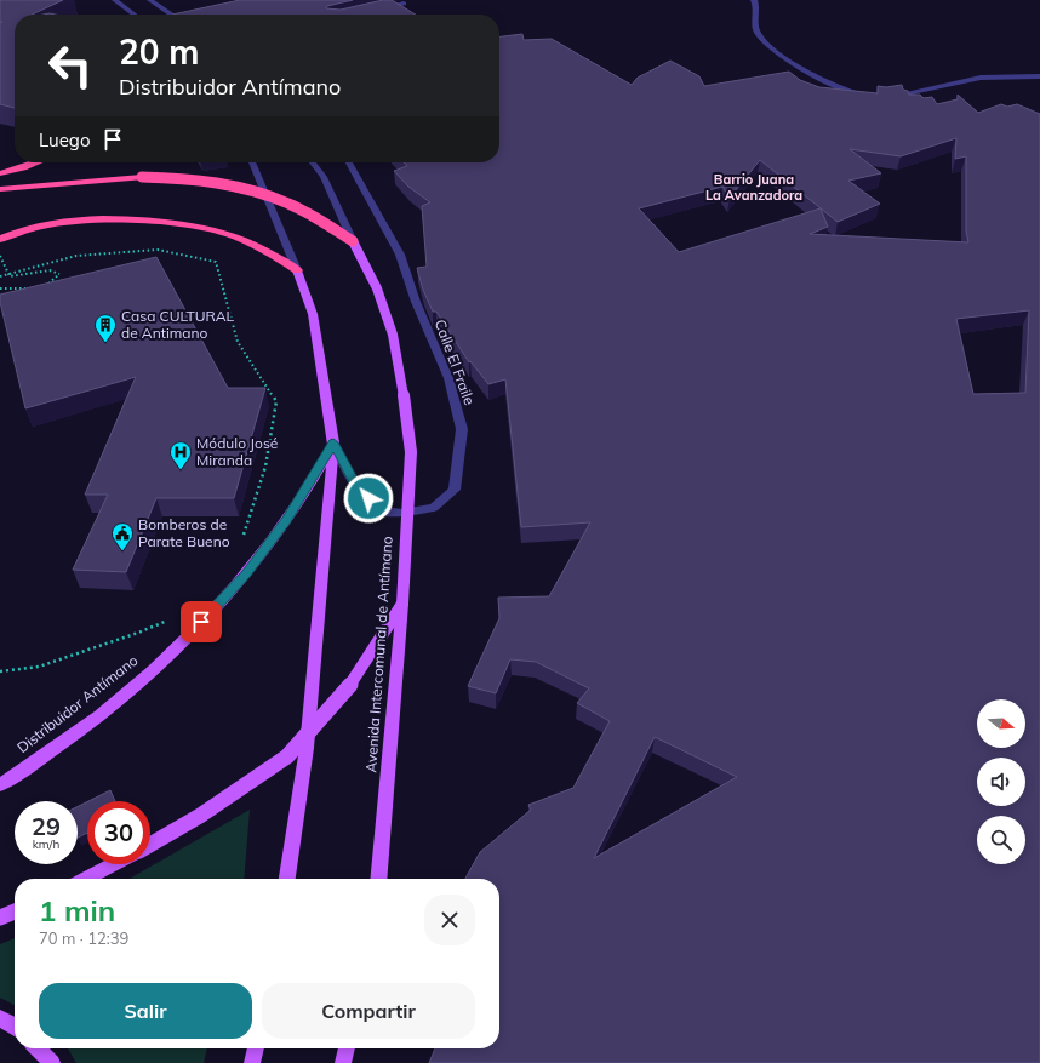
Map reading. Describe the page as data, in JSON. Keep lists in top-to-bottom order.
{
  "streets": {
    "main road": ["Avenida Intercomunal de Antímano", "Distribuidor Antímano"],
    "street": ["Calle El Fraile"]
  },
  "crossings": [
    ["Calle El Fraile", "Distribuidor Antímano"]
  ],
  "districts": ["Barrio Juana La Avanzadora"],
  "places": {
    "building": ["Casa CULTURAL de Antimano"],
    "hospital": ["Módulo José Miranda"],
    "public building": ["Bomberos de Parate Bueno"]
  },
  "north": "right",
  "page": {
    "turn": ["20 m", "Distribuidor Antímano"],
    "then": "Luego",
    "speed": "29 km/h",
    "limit": "30",
    "heading": ["1 min", "70 m · 12:39"],
    "buttons": ["Salir", "Compartir"]
  }
}
